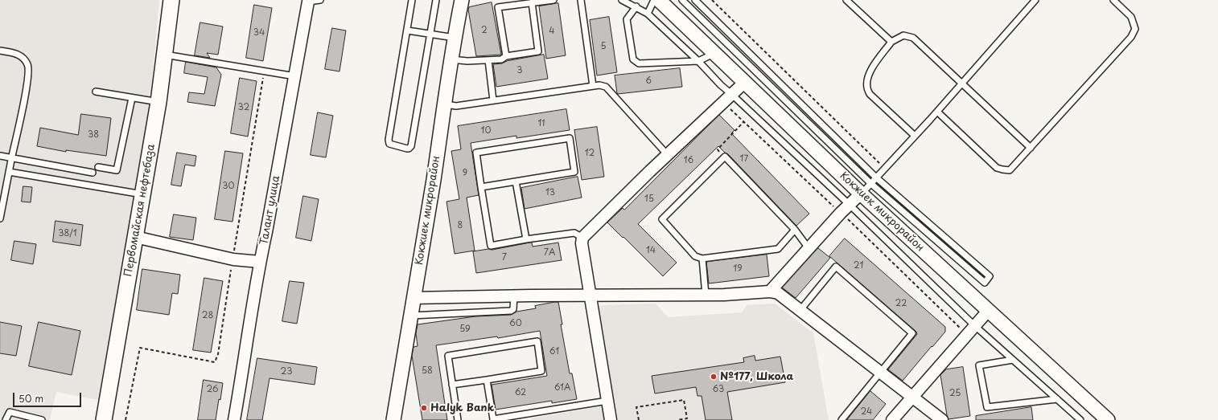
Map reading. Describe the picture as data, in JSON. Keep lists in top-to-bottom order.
{
  "streets": {
    "main road": ["Первомайская нефтебаза"],
    "street": ["Талант улица", "Кокжиек микрорайон"]
  },
  "places": ["№177, Школа", "Halyk Bank"],
  "house_numbers": [
    "2",
    "4",
    "34",
    "5",
    "3",
    "6",
    "32",
    "11",
    "10",
    "38",
    "12",
    "17",
    "16",
    "9",
    "30",
    "13",
    "15",
    "8",
    "38/1",
    "14",
    "7А",
    "7",
    "21",
    "19",
    "22",
    "28",
    "60",
    "59",
    "61",
    "58",
    "23",
    "61А",
    "26",
    "63",
    "62",
    "25",
    "24"
  ],
  "scale_bar": "50 m"
}
